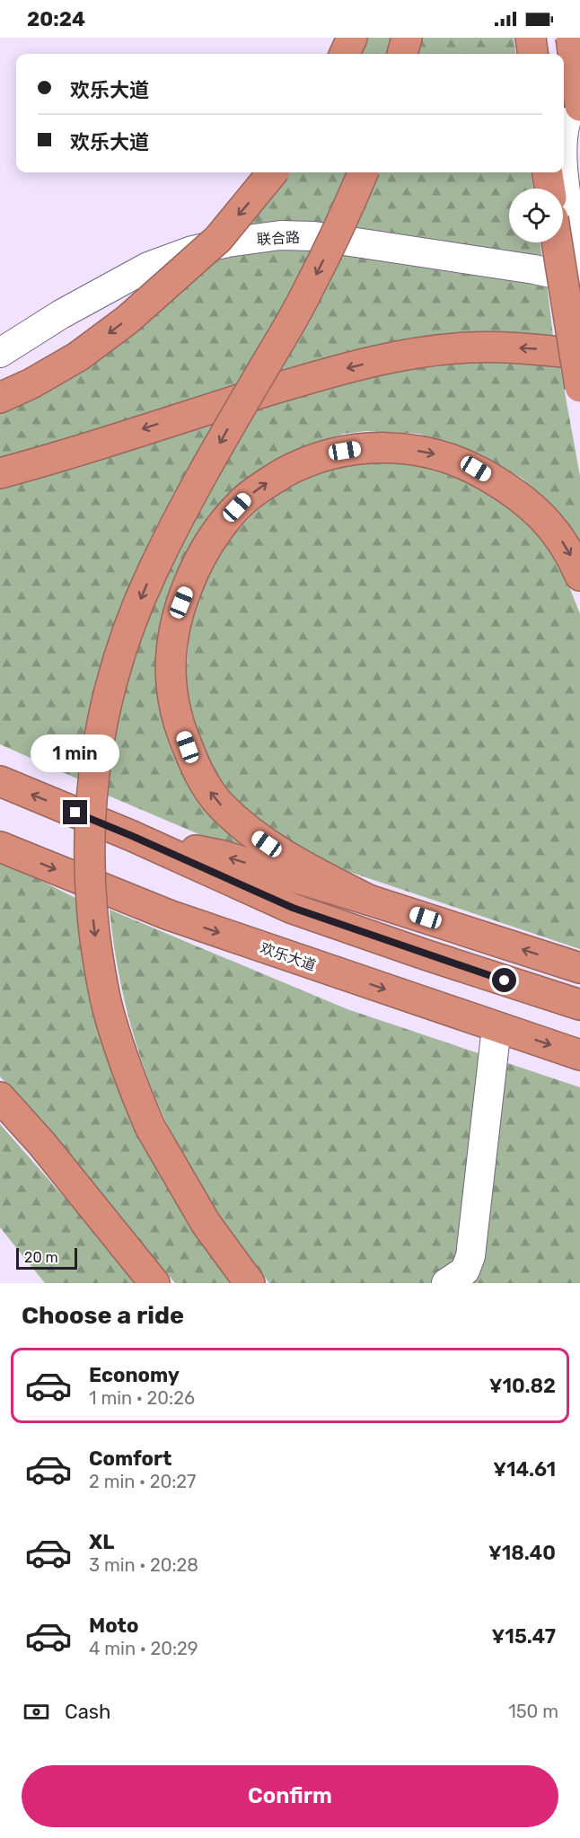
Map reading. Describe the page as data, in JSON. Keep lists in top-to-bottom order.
{
  "streets": {
    "highway": ["欢乐大道"],
    "street": ["联合路"]
  },
  "scale_bar": "20 m",
  "page": {
    "status": "20:24",
    "banner": ["欢乐大道", "欢乐大道"],
    "bubble": "1 min",
    "scale": "20 m",
    "heading": "Choose a ride",
    "list": [
      {
        "name": "Economy",
        "note": "1 min · 20:26",
        "value": "¥10.82"
      },
      {
        "name": "Comfort",
        "note": "2 min · 20:27",
        "value": "¥14.61"
      },
      {
        "name": "XL",
        "note": "3 min · 20:28",
        "value": "¥18.40"
      },
      {
        "name": "Moto",
        "note": "4 min · 20:29",
        "value": "¥15.47"
      }
    ],
    "pay": ["Cash", "150 m"],
    "buttons": "Confirm"
  }
}
